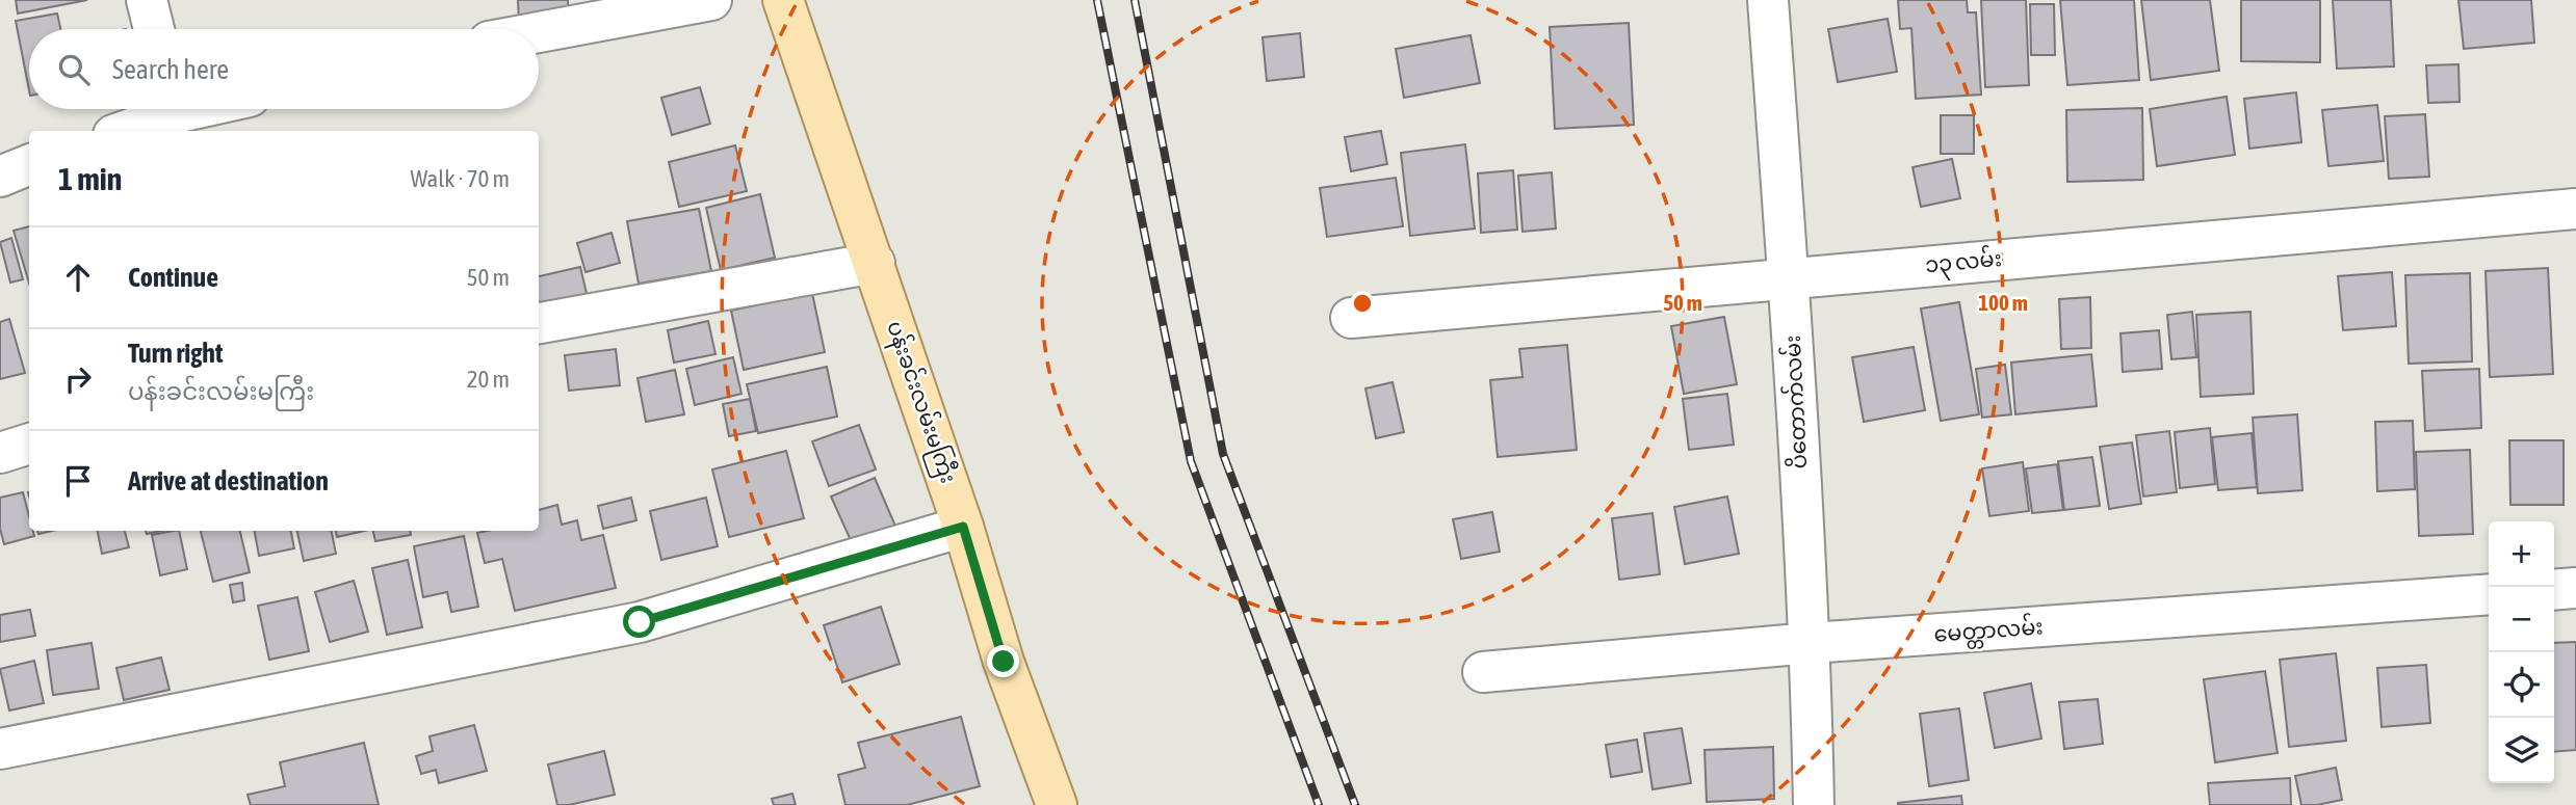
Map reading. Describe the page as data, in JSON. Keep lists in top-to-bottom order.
{
  "streets": {
    "main road": ["ပန်းခင်းလမ်းမကြီး"],
    "street": ["၁၃ လမ်း", "ပိတောက်လမ်း", "မေတ္တာလမ်း"]
  },
  "crossings": [
    ["၁၃ လမ်း", "ပိတောက်လမ်း"],
    ["ပိတောက်လမ်း", "မေတ္တာလမ်း"]
  ],
  "page": {
    "search": "Search here",
    "heading": ["1 min", "Walk · 70 m"],
    "list": [
      ["Continue", "50 m"],
      ["Turn right", "ပန်းခင်းလမ်းမကြီး", "20 m"],
      "Arrive at destination"
    ],
    "map_buttons": ["+", "−"]
  },
  "rings": ["50 m", "100 m"]
}
